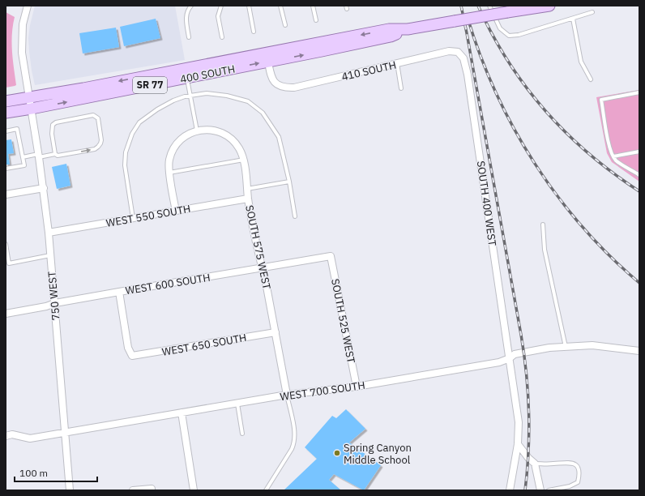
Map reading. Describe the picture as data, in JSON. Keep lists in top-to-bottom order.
{
  "streets": {
    "main road": ["400 SOUTH", "SR 77"],
    "street": [
      "410 SOUTH",
      "SOUTH 400 WEST",
      "WEST 550 SOUTH",
      "SOUTH 575 WEST",
      "WEST 600 SOUTH",
      "750 WEST",
      "SOUTH 525 WEST",
      "WEST 650 SOUTH",
      "WEST 700 SOUTH"
    ]
  },
  "crossings": [
    ["410 SOUTH", "400 SOUTH"],
    ["410 SOUTH", "SOUTH 400 WEST"],
    ["400 SOUTH", "750 WEST"],
    ["SOUTH 400 WEST", "WEST 700 SOUTH"],
    ["WEST 550 SOUTH", "SOUTH 575 WEST"],
    ["WEST 550 SOUTH", "750 WEST"],
    ["SOUTH 575 WEST", "WEST 600 SOUTH"],
    ["SOUTH 575 WEST", "WEST 650 SOUTH"],
    ["SOUTH 575 WEST", "WEST 700 SOUTH"],
    ["WEST 600 SOUTH", "750 WEST"],
    ["WEST 600 SOUTH", "SOUTH 525 WEST"],
    ["WEST 600 SOUTH", "WEST 650 SOUTH"],
    ["750 WEST", "WEST 700 SOUTH"],
    ["SOUTH 525 WEST", "WEST 700 SOUTH"]
  ],
  "places": ["Spring Canyon Middle School"],
  "scale_bar": "100 m"
}
